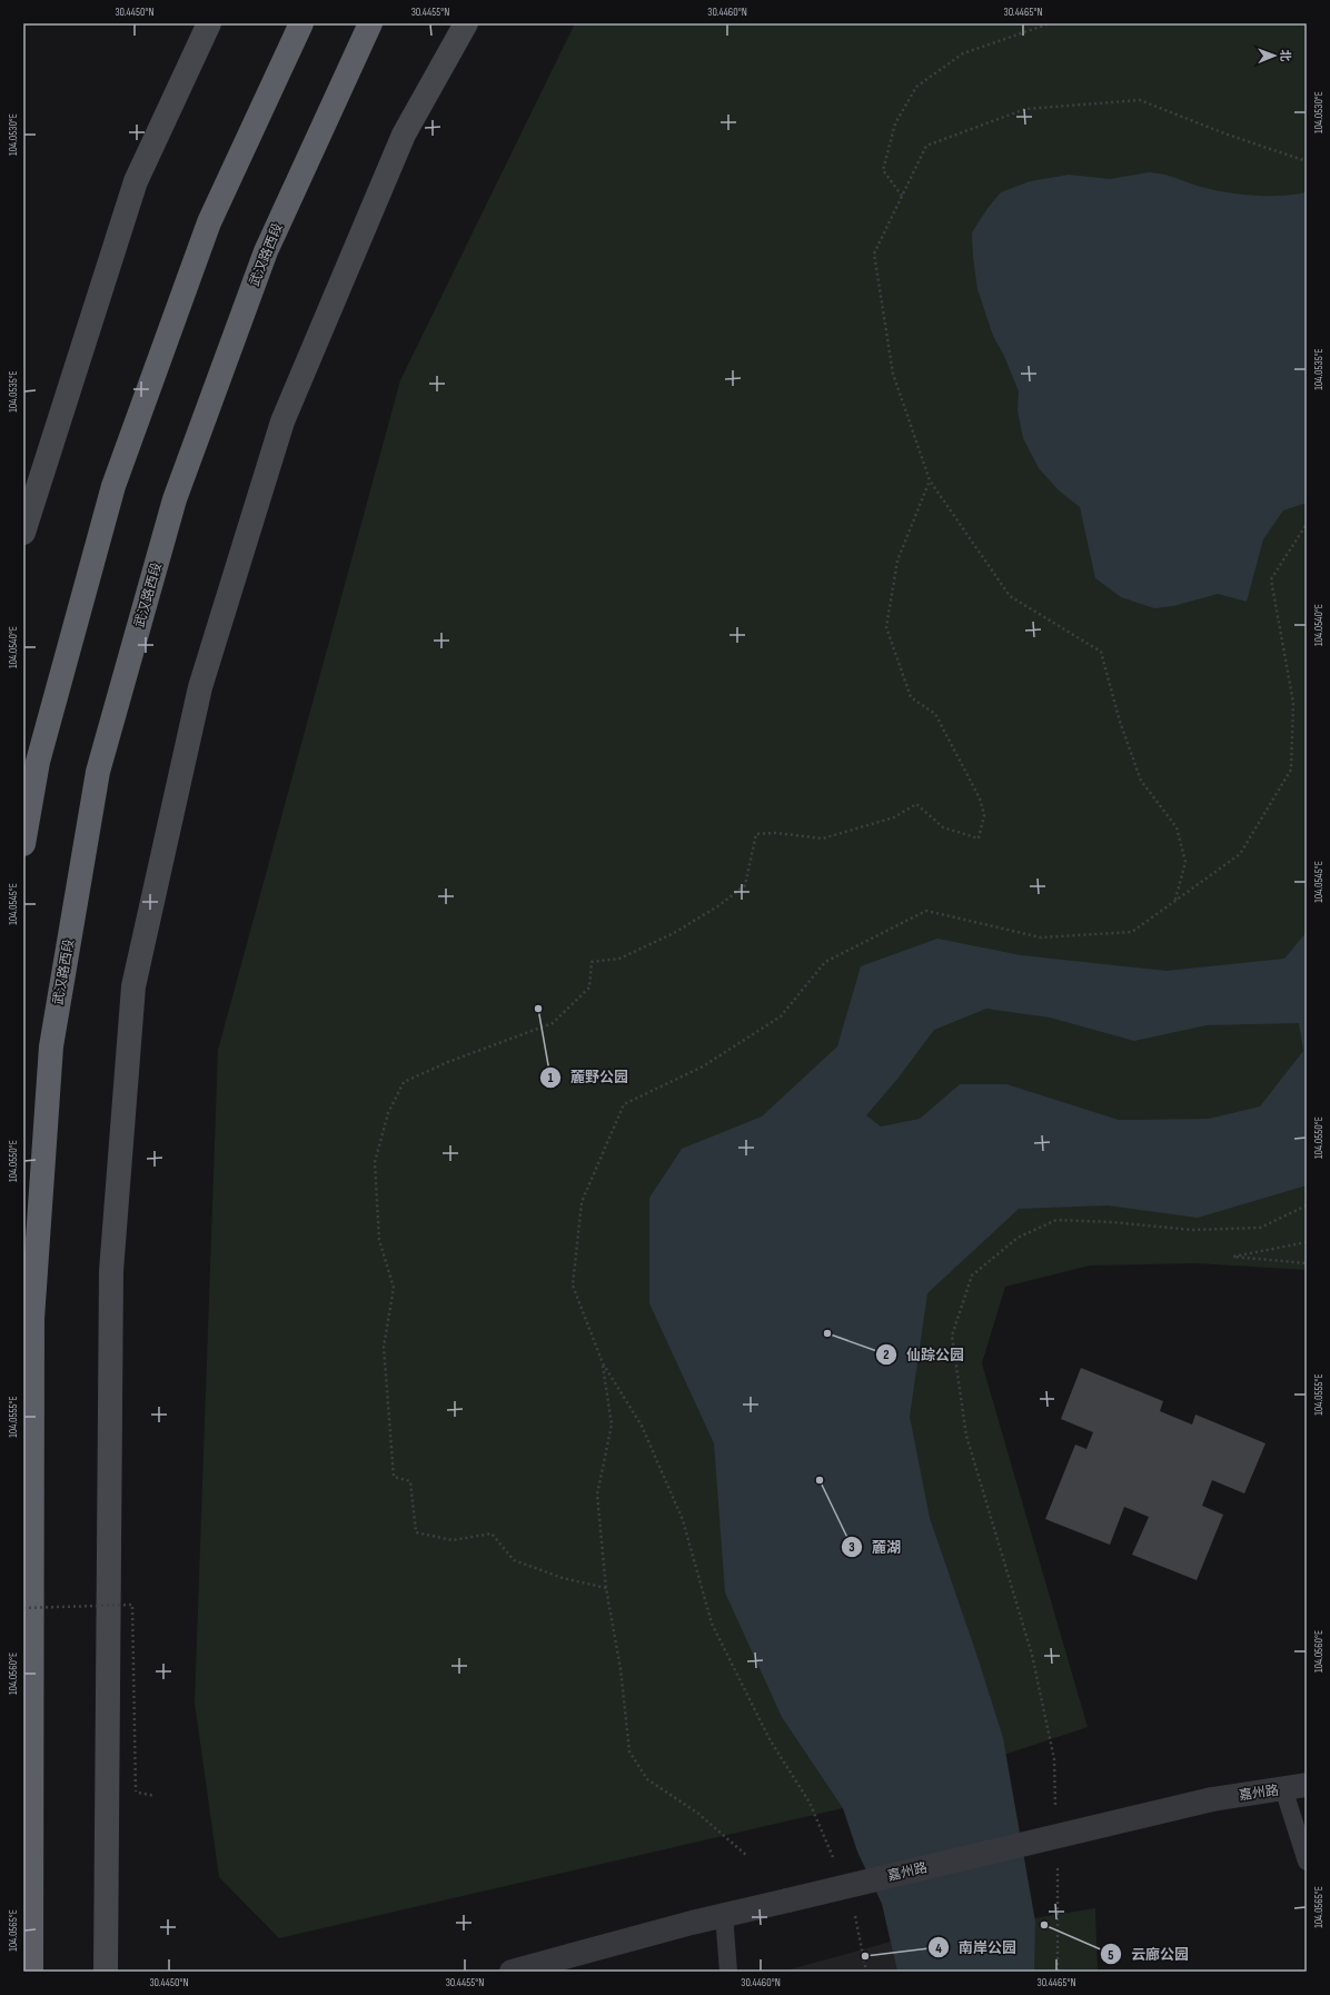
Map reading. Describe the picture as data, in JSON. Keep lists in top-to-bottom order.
{
  "streets": {
    "highway": ["武汉路西段"],
    "street": ["嘉州路"]
  },
  "places": [
    "麓野公园",
    "仙踪公园",
    "麓湖",
    "云廊公园",
    "南岸公园"
  ],
  "north": "right",
  "coordinates": [
    "30.4450°N",
    "30.4455°N",
    "30.4460°N",
    "30.4465°N",
    "104.0530°E",
    "104.0535°E",
    "104.0540°E",
    "104.0545°E",
    "104.0550°E",
    "104.0555°E",
    "104.0560°E",
    "104.0565°E"
  ]
}
